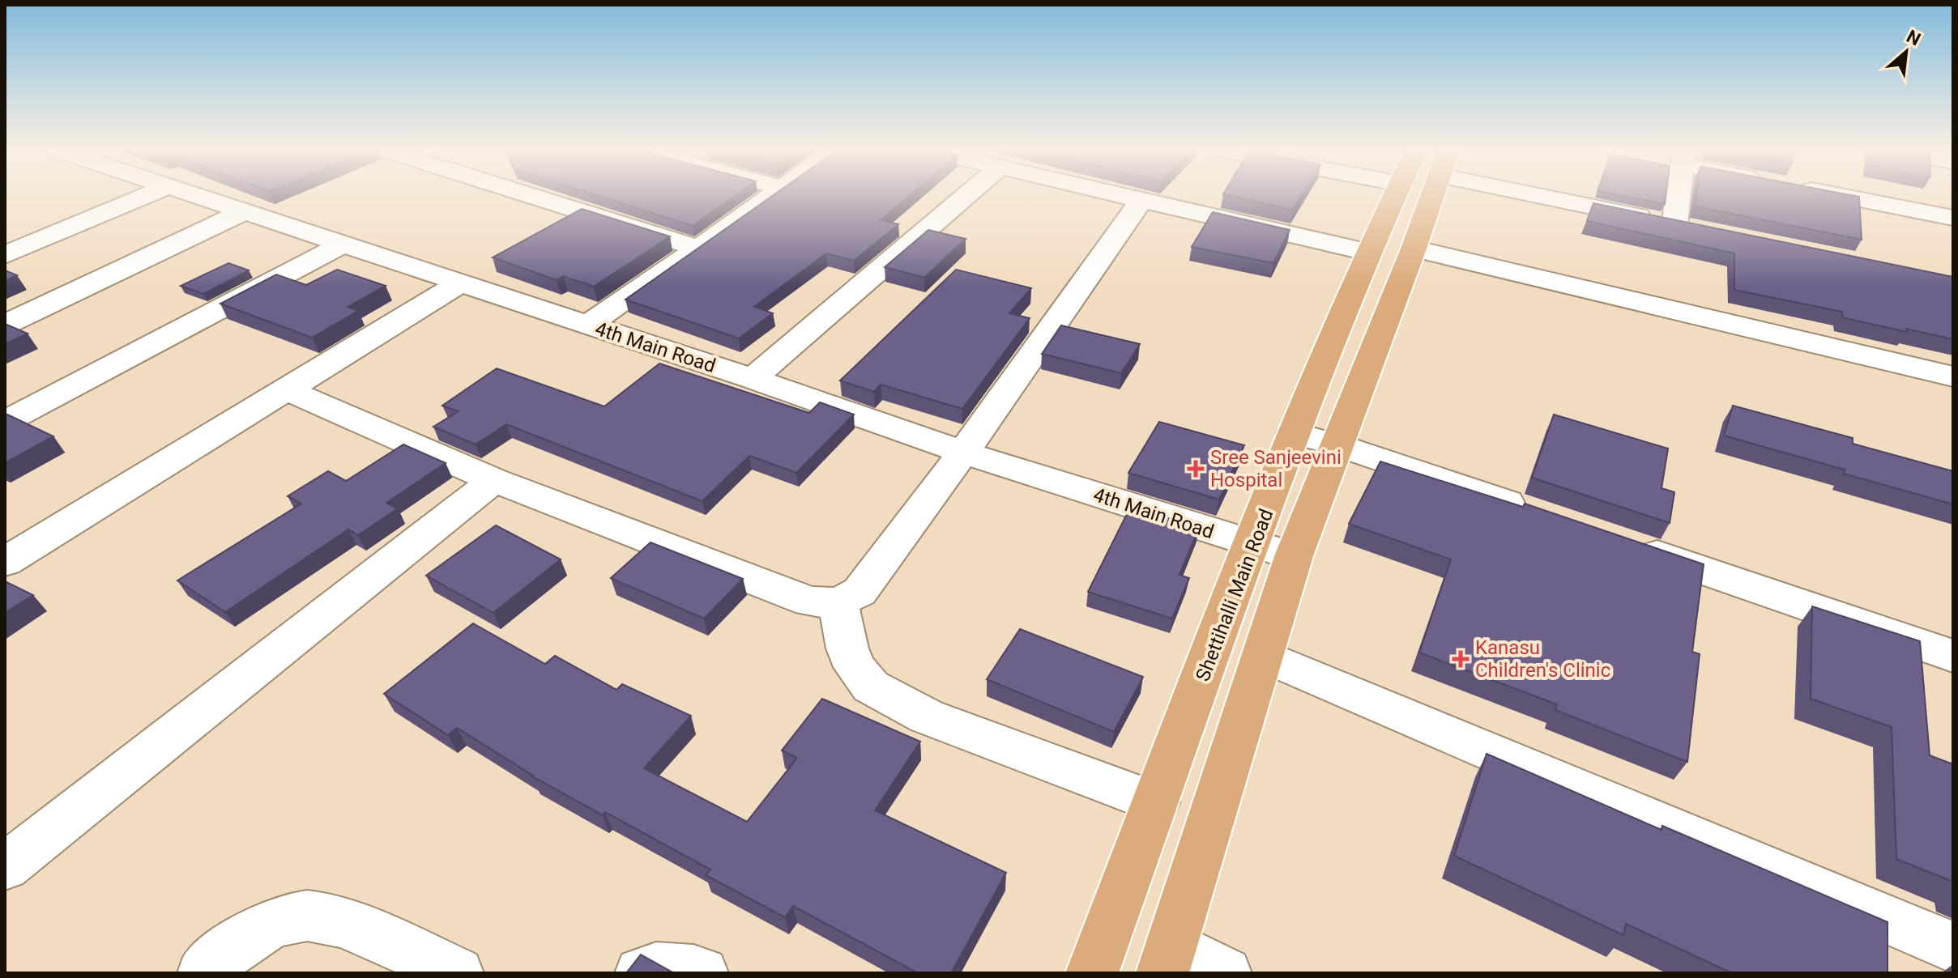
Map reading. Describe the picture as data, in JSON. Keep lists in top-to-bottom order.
{
  "streets": {
    "main road": ["Shettihalli Main Road"],
    "street": ["4th Main Road"]
  },
  "crossings": [
    ["4th Main Road", "Shettihalli Main Road"]
  ],
  "places": {
    "health": ["Sree Sanjeevini Hospital", "Kanasu Children's Clinic"]
  },
  "north": "top right"
}
